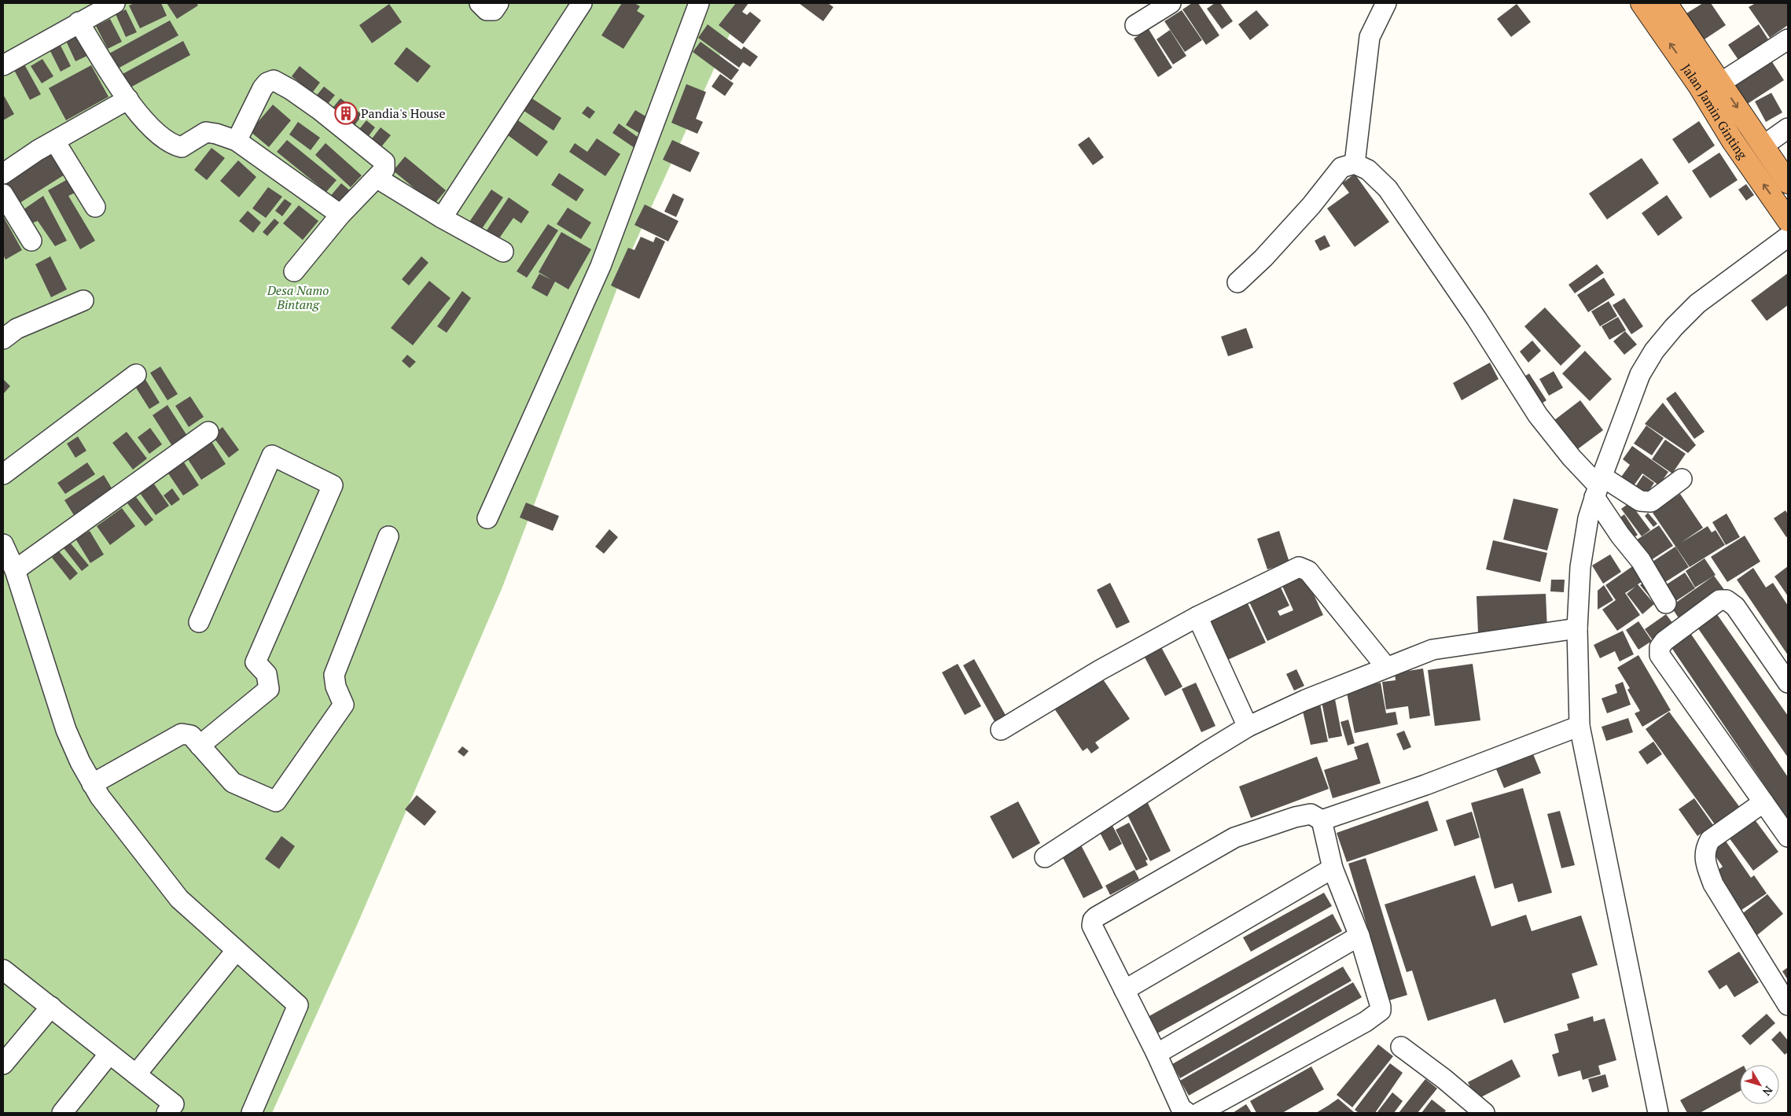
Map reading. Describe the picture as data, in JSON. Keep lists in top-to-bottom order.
{
  "streets": {
    "highway": ["Jalan Jamin Ginting"]
  },
  "parks": ["Desa Namo Bintang"],
  "places": {
    "building": ["Pandia's House"]
  },
  "north": "bottom right"
}
